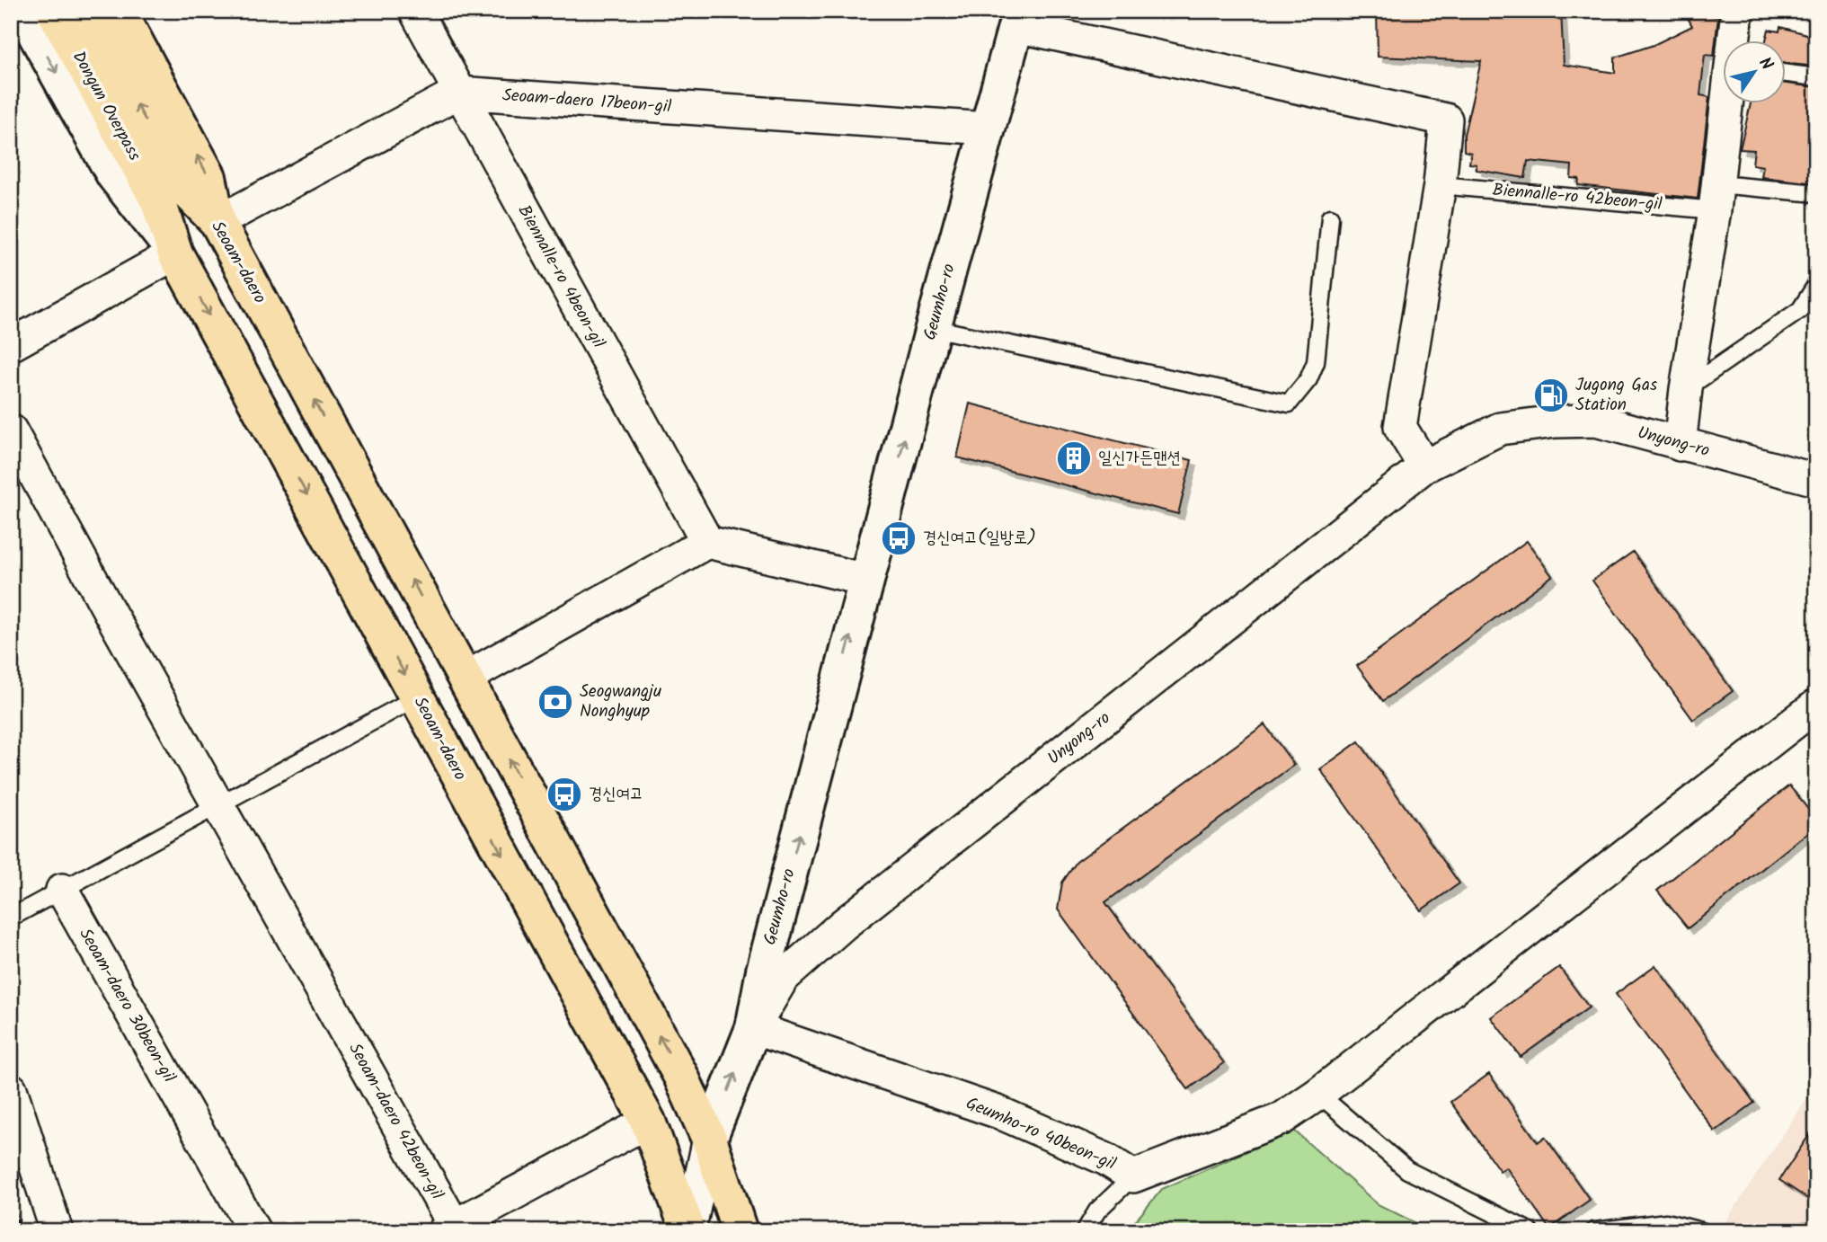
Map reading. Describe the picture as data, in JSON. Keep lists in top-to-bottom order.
{
  "streets": {
    "main road": ["Dongun Overpass", "Seoam-daero"],
    "street": [
      "Seoam-daero 17beon-gil",
      "Biennalle-ro 4beon-gil",
      "Geumho-ro",
      "Unyong-ro",
      "Seoam-daero 30beon-gil",
      "Seoam-daero 42beon-gil",
      "Geumho-ro 40beon-gil"
    ],
    "lane": ["Biennalle-ro 42beon-gil"]
  },
  "crossings": [
    ["Seoam-daero 17beon-gil", "Biennalle-ro 4beon-gil"],
    ["Seoam-daero 17beon-gil", "Geumho-ro"],
    ["Dongun Overpass", "Seoam-daero"],
    ["Biennalle-ro 42beon-gil", "Geumho-ro"],
    ["Seoam-daero", "Geumho-ro"],
    ["Seoam-daero", "Seoam-daero 42beon-gil"],
    ["Geumho-ro", "Unyong-ro"],
    ["Geumho-ro", "Geumho-ro 40beon-gil"],
    ["Unyong-ro", "Geumho-ro 40beon-gil"]
  ],
  "one_way": ["Geumho-ro"],
  "places": {
    "fuel station": ["Jugong Gas Station"],
    "building": ["일신가든맨션"],
    "bus stop": ["경신여고(일방로)", "경신여고"],
    "bank": ["Seogwangju Nonghyup"]
  },
  "north": "top right"
}
